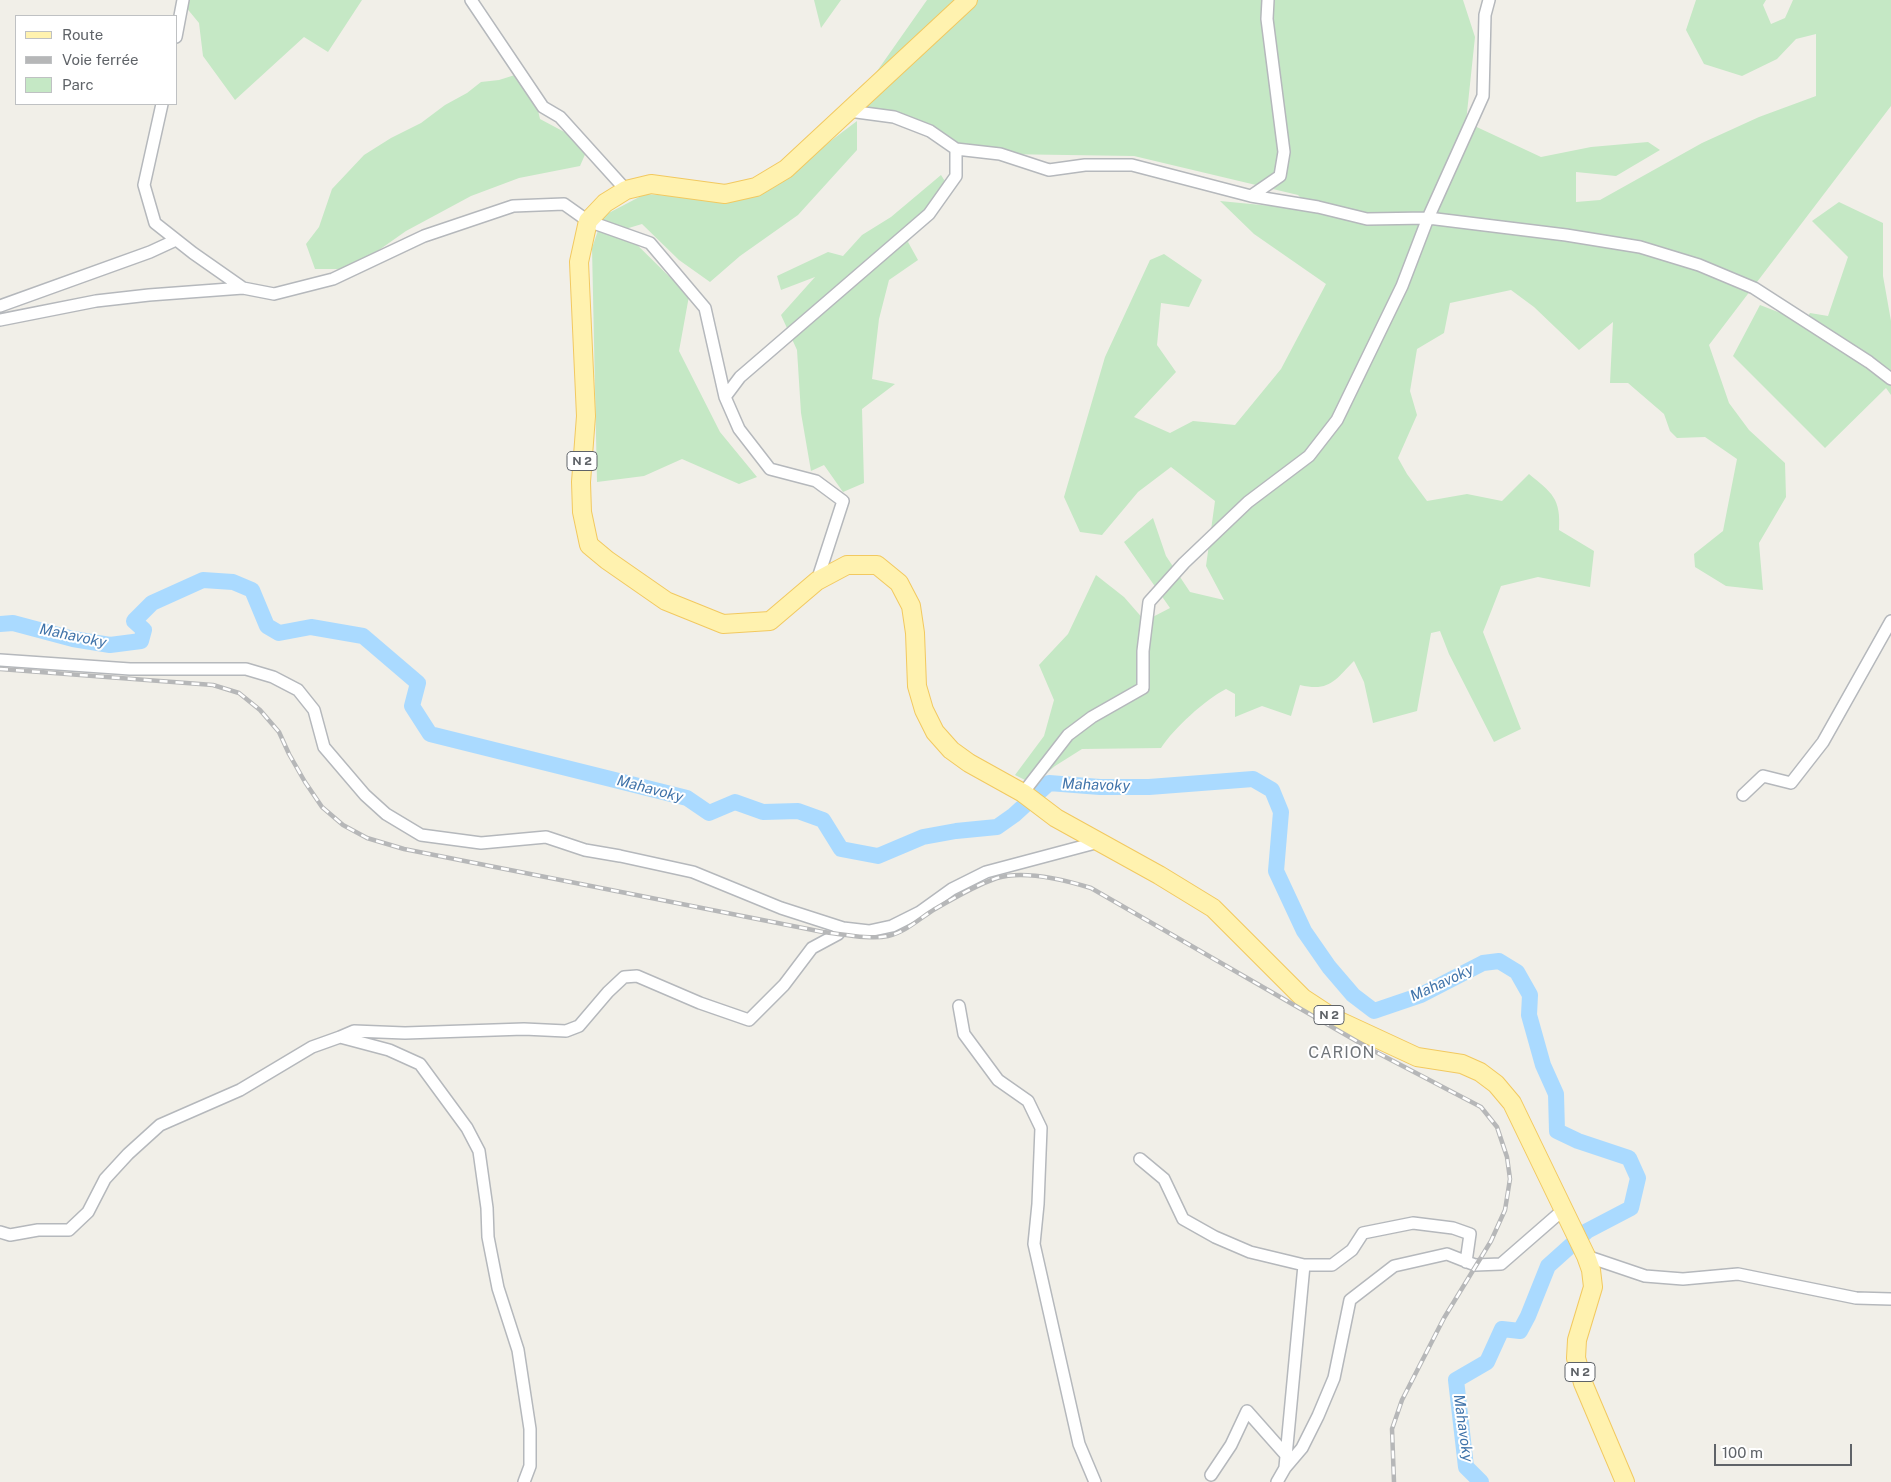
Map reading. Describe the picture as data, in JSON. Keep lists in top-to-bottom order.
{
  "streets": {
    "main road": ["N 2"]
  },
  "districts": ["CARION"],
  "water": ["Mahavoky"],
  "legend": ["Route", "Voie ferrée", "Parc"],
  "scale_bar": "100 m"
}
